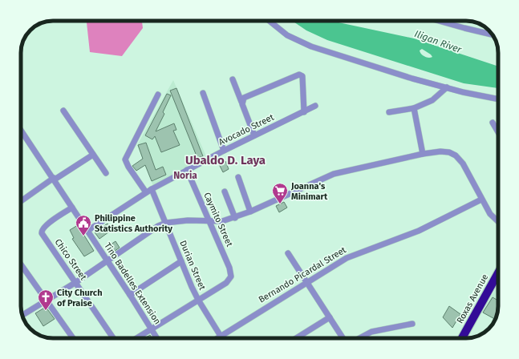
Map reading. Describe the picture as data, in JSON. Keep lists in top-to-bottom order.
{
  "streets": {
    "highway": ["Roxas Avenue"],
    "street": [
      "Avocado Street",
      "Caymito Street",
      "Chico Street",
      "Durian Street",
      "Bernando Picardal Street",
      "Tino Badelles Extension"
    ]
  },
  "crossings": [
    ["Avocado Street", "Caymito Street"],
    ["Avocado Street", "Durian Street"],
    ["Avocado Street", "Tino Badelles Extension"],
    ["Caymito Street", "Durian Street"],
    ["Chico Street", "Tino Badelles Extension"],
    ["Durian Street", "Bernando Picardal Street"]
  ],
  "districts": ["Ubaldo D. Laya", "Noria"],
  "water": ["Iligan River"],
  "places": {
    "supermarket": ["Joanna's Minimart"],
    "public building": ["Philippine Statistics Authority"],
    "church": ["City Church of Praise"]
  }
}
